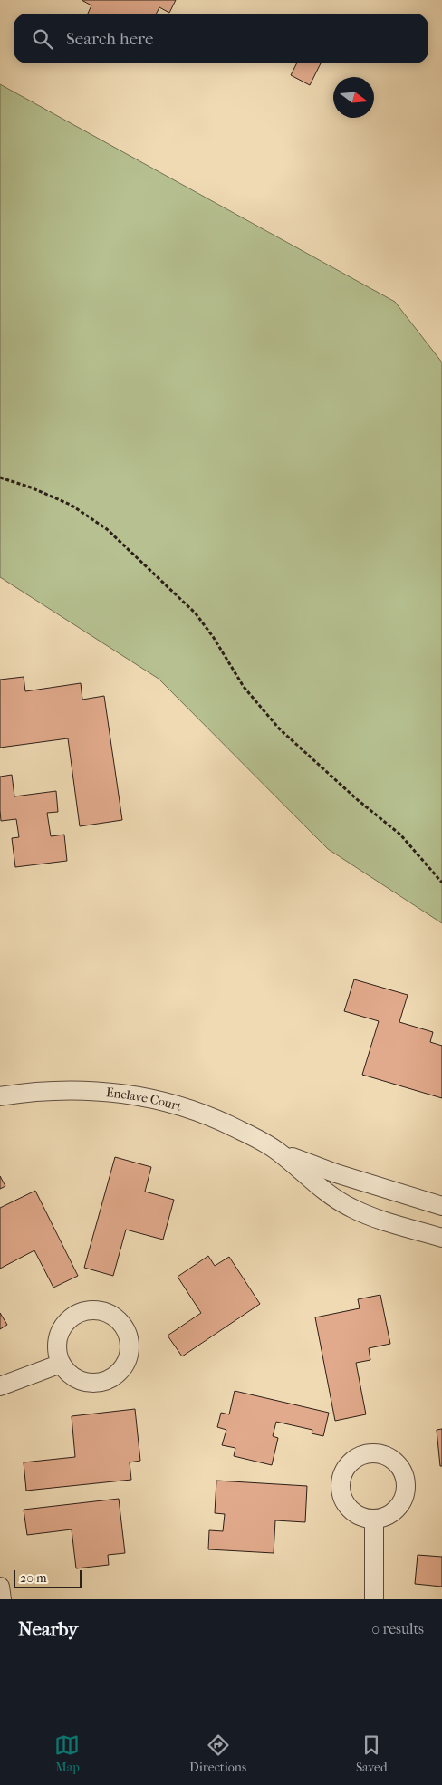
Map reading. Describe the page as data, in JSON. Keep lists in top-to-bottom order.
{
  "streets": {
    "street": ["Enclave Court"]
  },
  "scale_bar": "20 m",
  "north": "right",
  "page": {
    "search": "Search here",
    "scale": "20 m",
    "heading": ["Nearby", "0 results"],
    "nav": ["Map", "Directions", "Saved"]
  }
}
